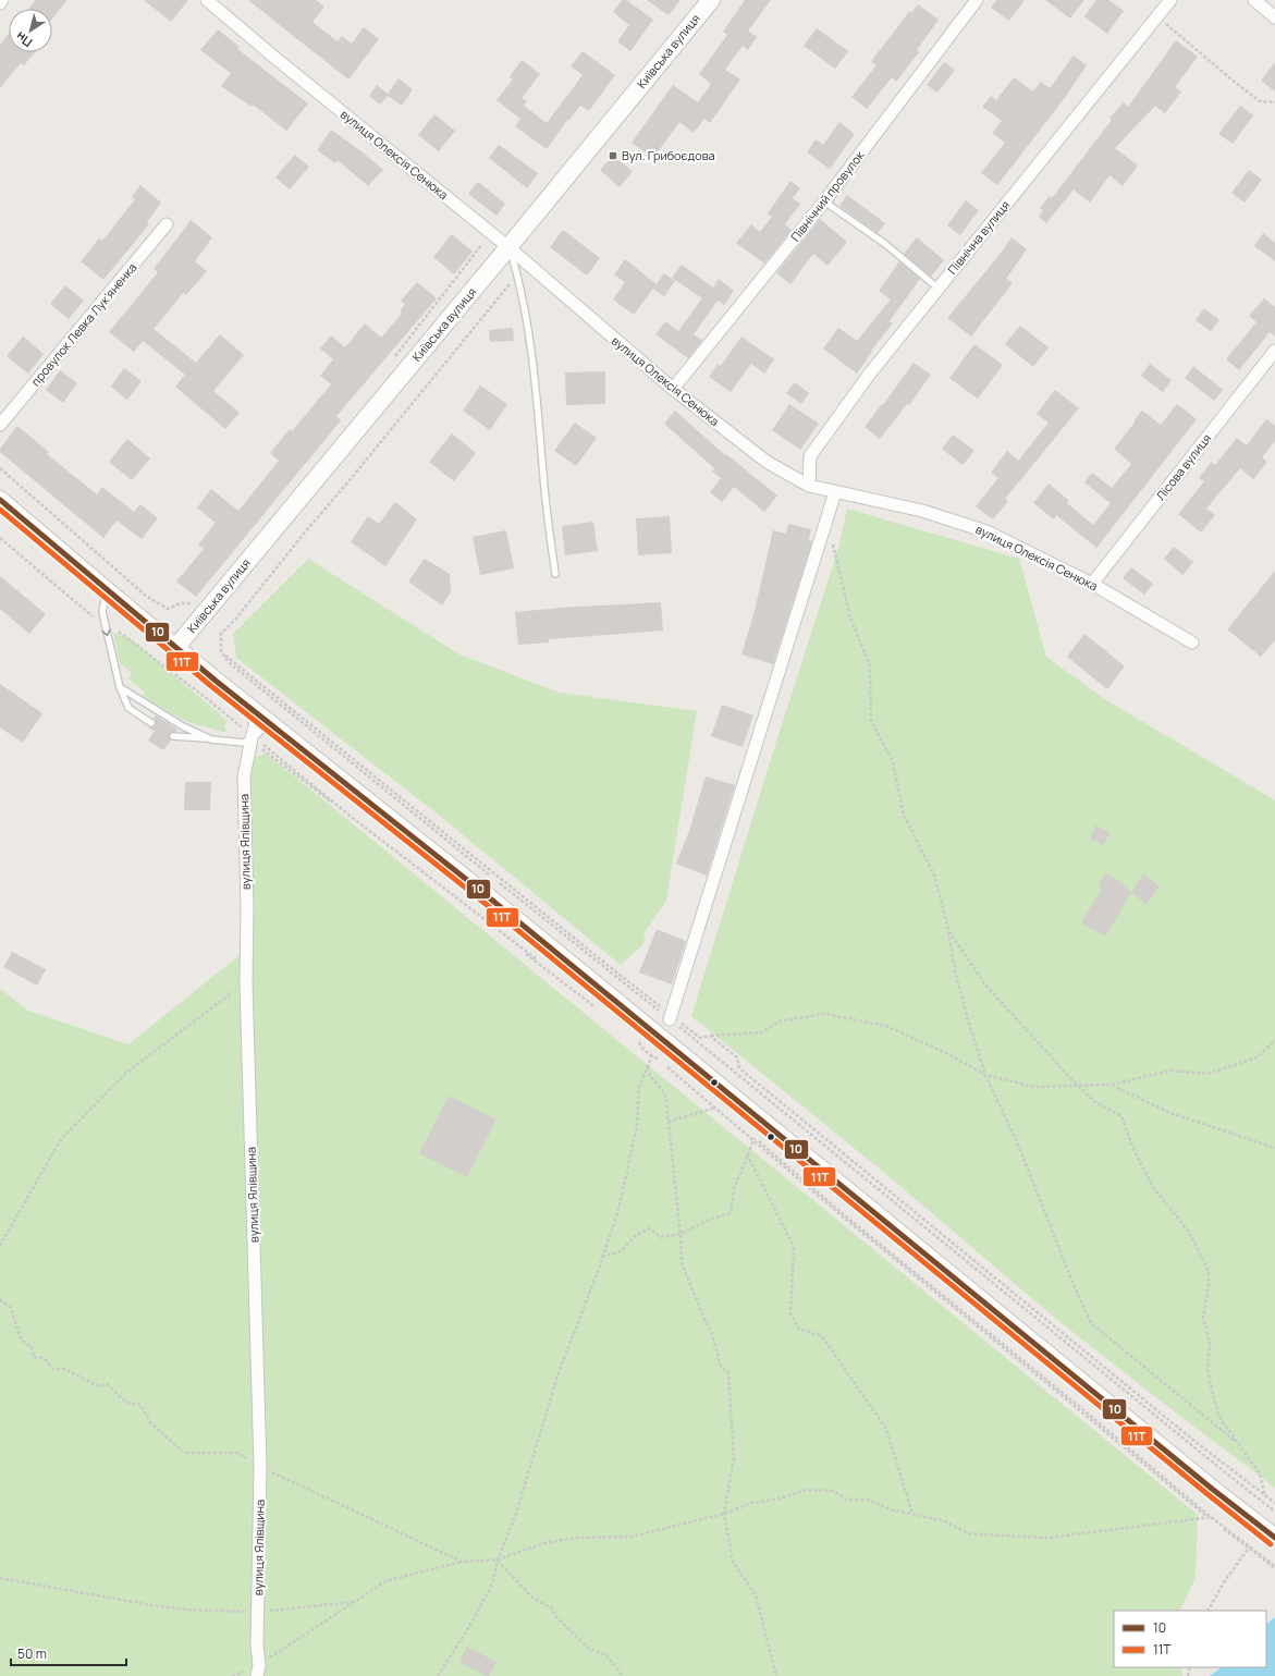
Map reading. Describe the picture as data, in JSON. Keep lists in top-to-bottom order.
{
  "streets": {
    "main road": ["Київська вулиця"],
    "street": [
      "вулиця Олексія Сенюка",
      "Північний провулок",
      "Північна вулиця",
      "провулок Левка Лук’яненка",
      "Лісова вулиця",
      "вулиця Ялівщина"
    ]
  },
  "crossings": [
    ["Київська вулиця", "вулиця Олексія Сенюка"],
    ["вулиця Олексія Сенюка", "Північний провулок"],
    ["вулиця Олексія Сенюка", "Північна вулиця"],
    ["вулиця Олексія Сенюка", "Лісова вулиця"]
  ],
  "places": {
    "transit": ["Вул. Грибоєдова"]
  },
  "lines": ["transit line 10", "transit line 11Т"],
  "legend": ["10", "11Т"],
  "scale_bar": "50 m",
  "north": "bottom left"
}
